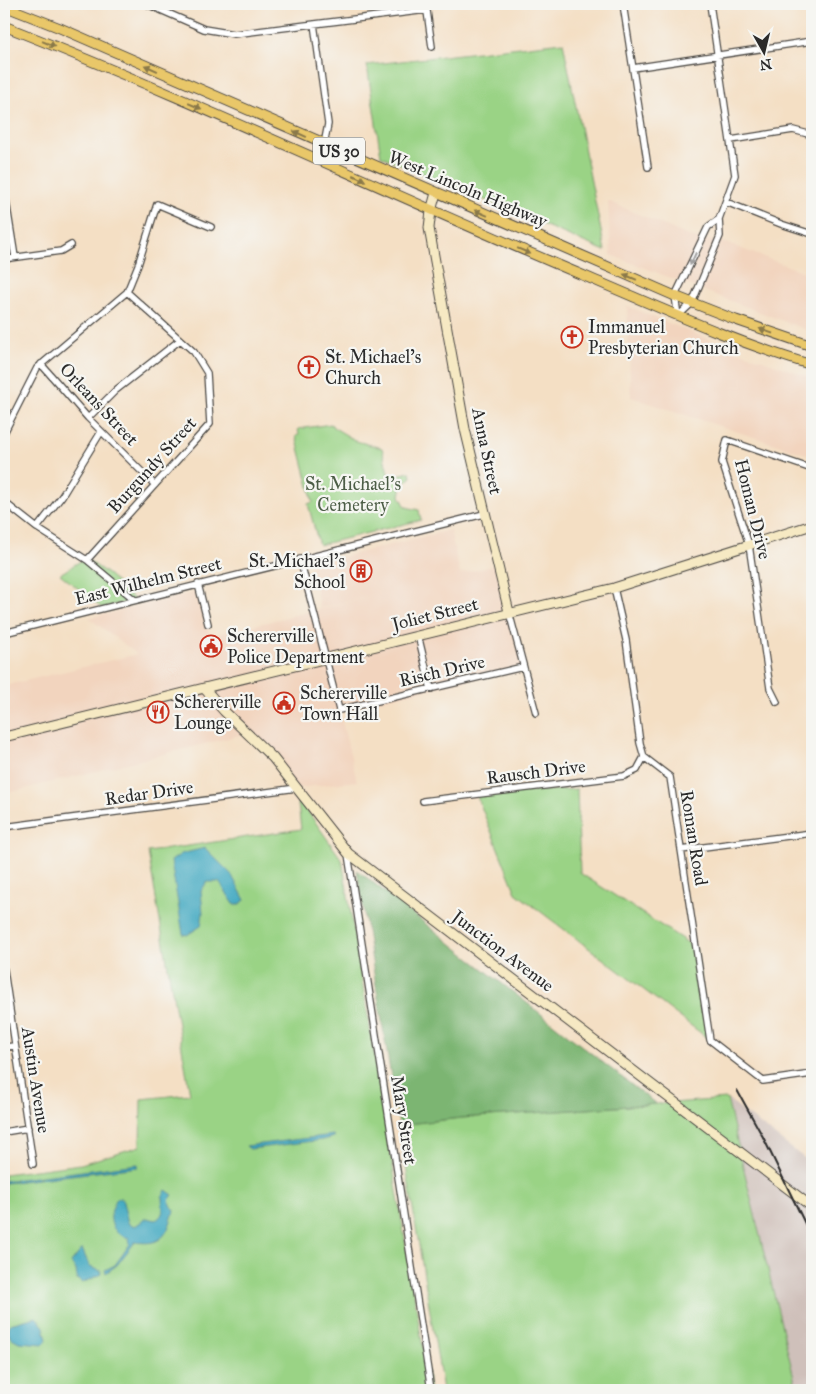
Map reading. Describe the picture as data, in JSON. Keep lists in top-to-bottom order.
{
  "streets": {
    "main road": ["US 30", "West Lincoln Highway"],
    "street": [
      "Orleans Street",
      "Anna Street",
      "Burgundy Street",
      "Homan Drive",
      "East Wilhelm Street",
      "Joliet Street",
      "Risch Drive",
      "Rausch Drive",
      "Redar Drive",
      "Roman Road",
      "Junction Avenue",
      "Austin Avenue",
      "Mary Street"
    ]
  },
  "crossings": [
    ["West Lincoln Highway", "Anna Street"],
    ["Orleans Street", "Burgundy Street"],
    ["Anna Street", "East Wilhelm Street"],
    ["Anna Street", "Joliet Street"],
    ["Anna Street", "Risch Drive"],
    ["Homan Drive", "Joliet Street"],
    ["Joliet Street", "Risch Drive"],
    ["Joliet Street", "Junction Avenue"],
    ["Rausch Drive", "Roman Road"],
    ["Redar Drive", "Junction Avenue"],
    ["Junction Avenue", "Mary Street"]
  ],
  "parks": ["St. Michael's Cemetery"],
  "places": {
    "church": ["Immanuel Presbyterian Church", "St. Michael's Church"],
    "building": ["St. Michael's School"],
    "public building": ["Schererville Police Department", "Schererville Town Hall"],
    "restaurant": ["Schererville Lounge"]
  },
  "north": "bottom"
}
